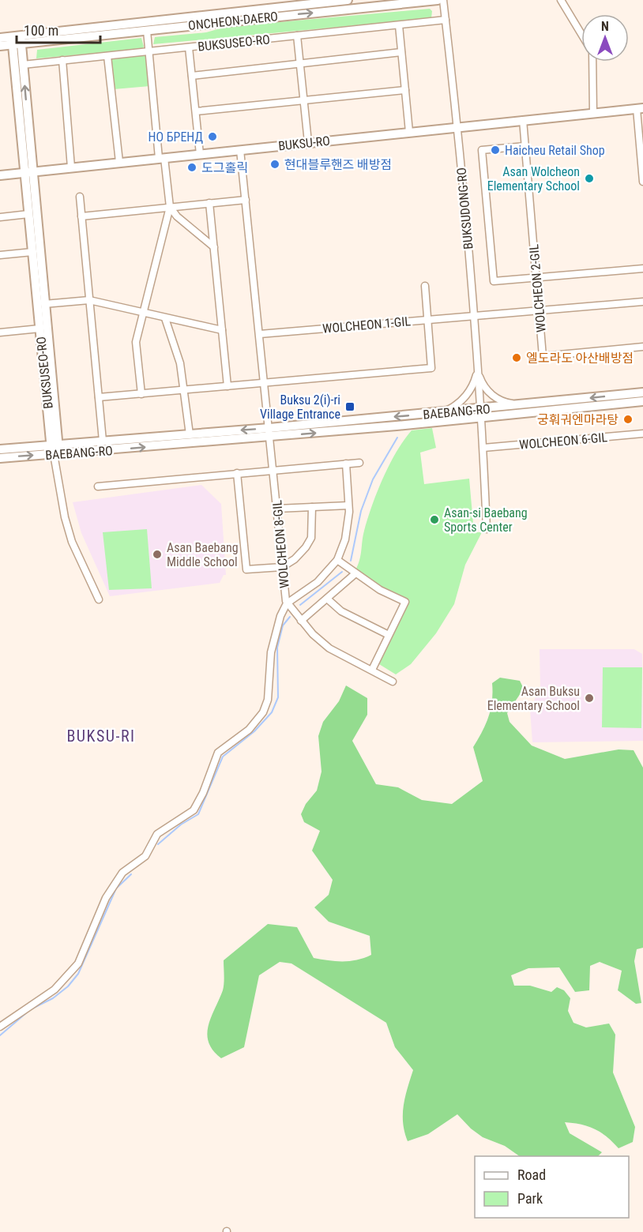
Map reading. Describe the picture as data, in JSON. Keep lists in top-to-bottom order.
{
  "streets": {
    "street": [
      "ONCHEON-DAERO",
      "BUKSUSEO-RO",
      "BUKSU-RO",
      "BUKSUDONG-RO",
      "WOLCHEON 2-GIL",
      "WOLCHEON 1-GIL",
      "BAEBANG-RO",
      "WOLCHEON 6-GIL",
      "WOLCHEON 8-GIL"
    ]
  },
  "crossings": [
    ["ONCHEON-DAERO", "BUKSUSEO-RO"],
    ["BUKSUSEO-RO", "BUKSU-RO"],
    ["BUKSUSEO-RO", "BUKSUDONG-RO"],
    ["BUKSUSEO-RO", "BAEBANG-RO"],
    ["BUKSU-RO", "BUKSUDONG-RO"],
    ["BUKSU-RO", "WOLCHEON 2-GIL"],
    ["BUKSUDONG-RO", "WOLCHEON 1-GIL"],
    ["BUKSUDONG-RO", "BAEBANG-RO"],
    ["BUKSUDONG-RO", "WOLCHEON 6-GIL"],
    ["WOLCHEON 2-GIL", "WOLCHEON 1-GIL"],
    ["BAEBANG-RO", "WOLCHEON 8-GIL"]
  ],
  "districts": ["BUKSU-RI"],
  "places": {
    "other": [
      "НО БРЕНД",
      "Haicheu Retail Shop",
      "현대블루핸즈 배방점",
      "도그홀릭",
      "Asan Wolcheon Elementary School",
      "엘도라도 아산배방점",
      "궁훠궈엔마라탕",
      "Asan-si Baebang Sports Center",
      "Asan Baebang Middle School",
      "Asan Buksu Elementary School"
    ],
    "transit": ["Buksu 2(i)-ri Village Entrance"]
  },
  "legend": ["Road", "Park"],
  "scale_bar": "100 m",
  "north": "top"
}
